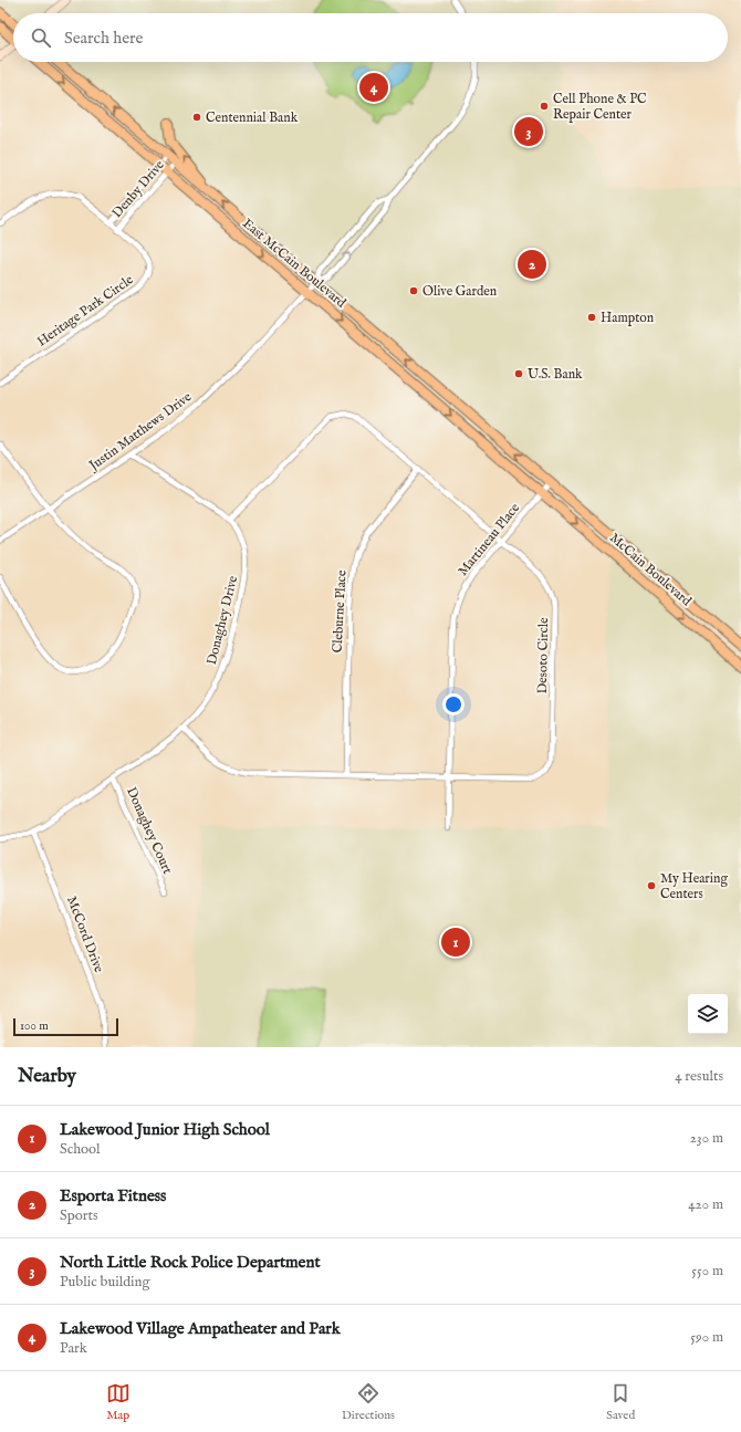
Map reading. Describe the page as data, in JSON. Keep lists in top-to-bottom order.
{
  "streets": {
    "main road": ["East McCain Boulevard", "McCain Boulevard"],
    "street": [
      "Denby Drive",
      "Heritage Park Circle",
      "Justin Matthews Drive",
      "Martineau Place",
      "Cleburne Place",
      "Donaghey Drive",
      "Desoto Circle",
      "Donaghey Court",
      "McCord Drive"
    ]
  },
  "crossings": [
    ["Denby Drive", "East McCain Boulevard"],
    ["Denby Drive", "Heritage Park Circle"],
    ["East McCain Boulevard", "Justin Matthews Drive"],
    ["East McCain Boulevard", "Martineau Place"],
    ["East McCain Boulevard", "McCain Boulevard"],
    ["Justin Matthews Drive", "Donaghey Drive"],
    ["Martineau Place", "McCain Boulevard"],
    ["Martineau Place", "Desoto Circle"],
    ["Cleburne Place", "Desoto Circle"],
    ["Donaghey Drive", "Desoto Circle"],
    ["Donaghey Drive", "Donaghey Court"],
    ["Donaghey Drive", "McCord Drive"]
  ],
  "places": [
    "Cell Phone & PC Repair Center",
    "Centennial Bank",
    "Olive Garden",
    "Hampton",
    "U.S. Bank",
    "My Hearing Centers"
  ],
  "scale_bar": "100 m",
  "page": {
    "search": "Search here",
    "pins": [
      "4",
      "3",
      "2",
      "1"
    ],
    "scale": "100 m",
    "heading": ["Nearby", "4 results"],
    "list": [
      {
        "mark": "1",
        "name": "Lakewood Junior High School",
        "note": "School",
        "value": "230 m"
      },
      {
        "mark": "2",
        "name": "Esporta Fitness",
        "note": "Sports",
        "value": "420 m"
      },
      {
        "mark": "3",
        "name": "North Little Rock Police Department",
        "note": "Public building",
        "value": "550 m"
      },
      {
        "mark": "4",
        "name": "Lakewood Village Ampatheater and Park",
        "note": "Park",
        "value": "590 m"
      }
    ],
    "nav": ["Map", "Directions", "Saved"]
  }
}
